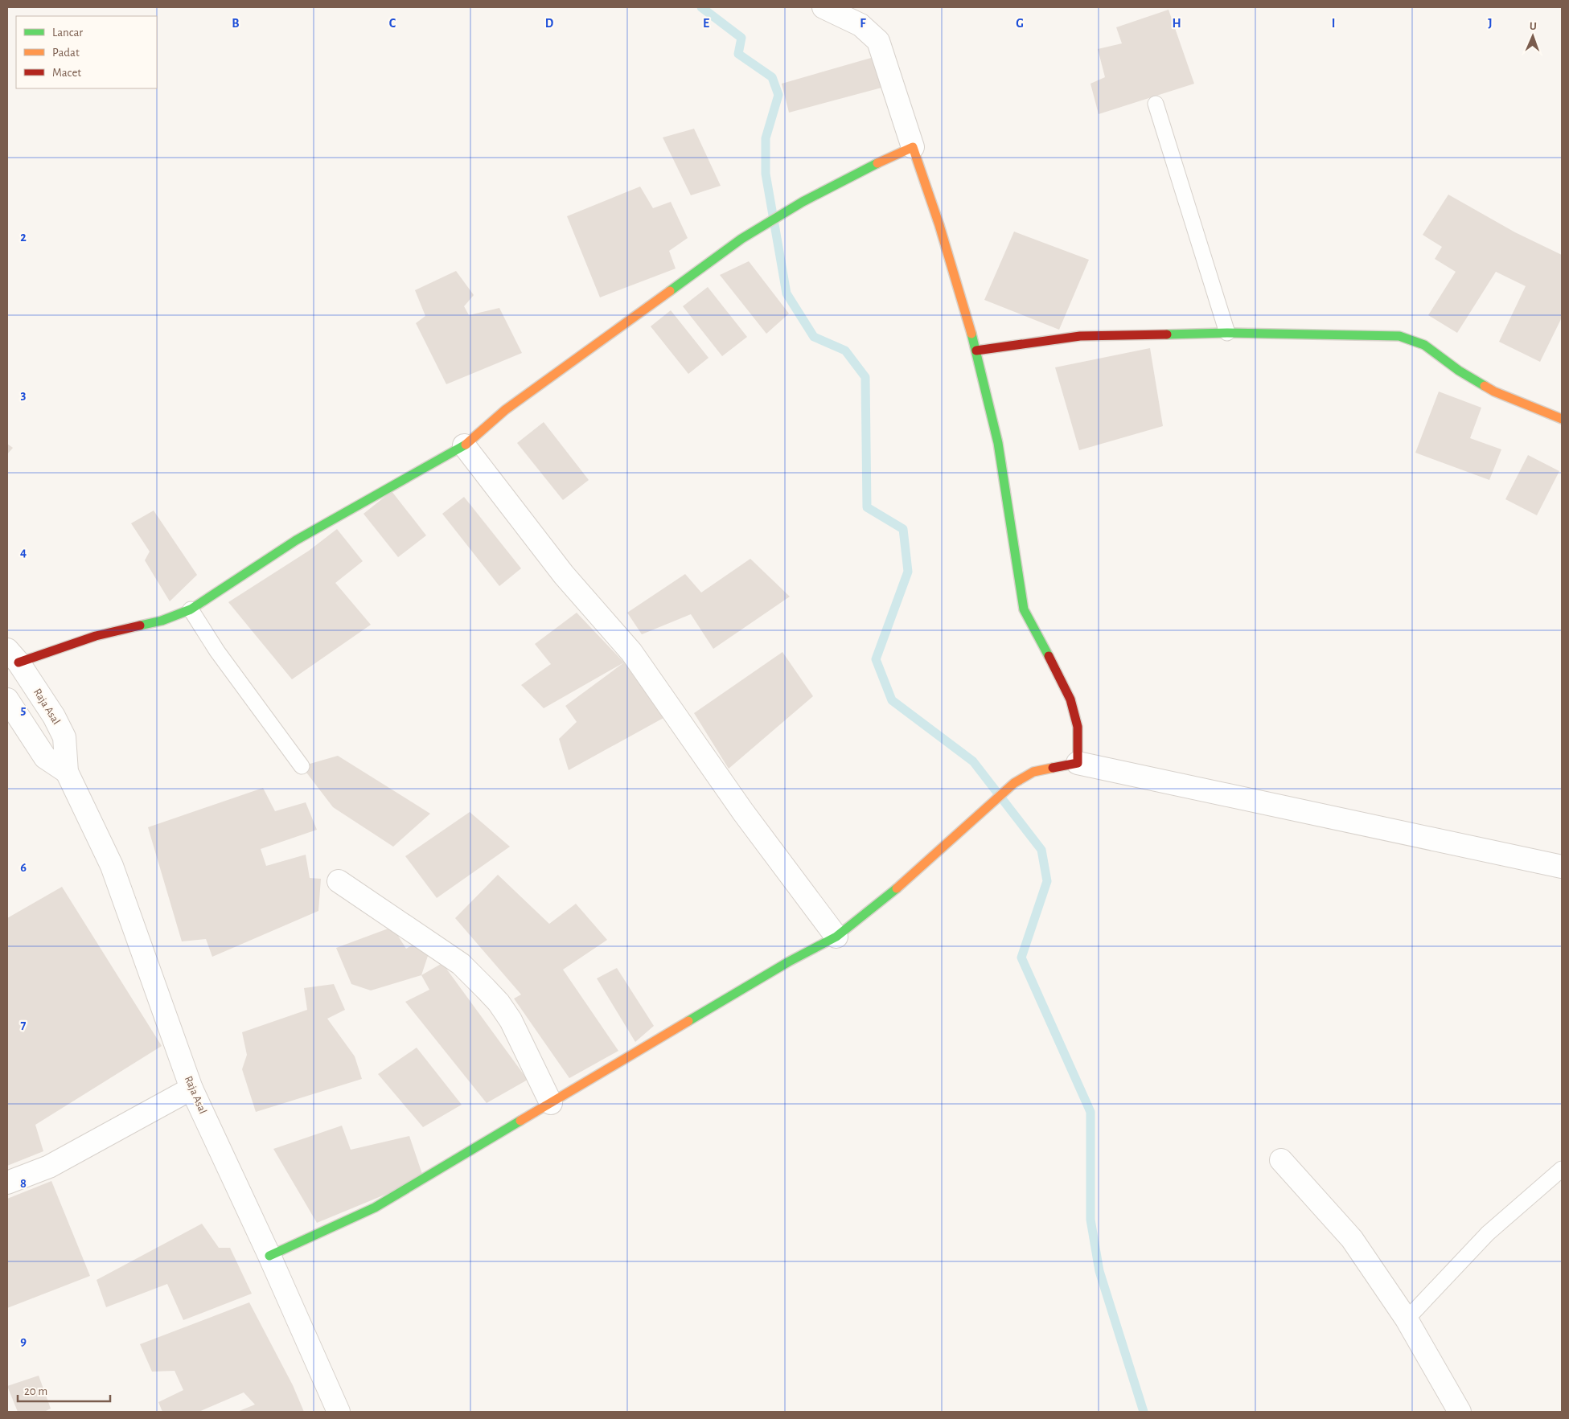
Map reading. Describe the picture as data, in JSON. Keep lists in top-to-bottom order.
{
  "streets": {
    "street": ["Raja Asal"]
  },
  "legend": ["Lancar", "Padat", "Macet"],
  "scale_bar": "20 m",
  "north": "top",
  "grid": {
    "columns": [
      "B",
      "C",
      "D",
      "E",
      "F",
      "G",
      "H",
      "I",
      "J"
    ],
    "rows": [
      "2",
      "3",
      "4",
      "5",
      "6",
      "7",
      "8",
      "9"
    ]
  }
}
